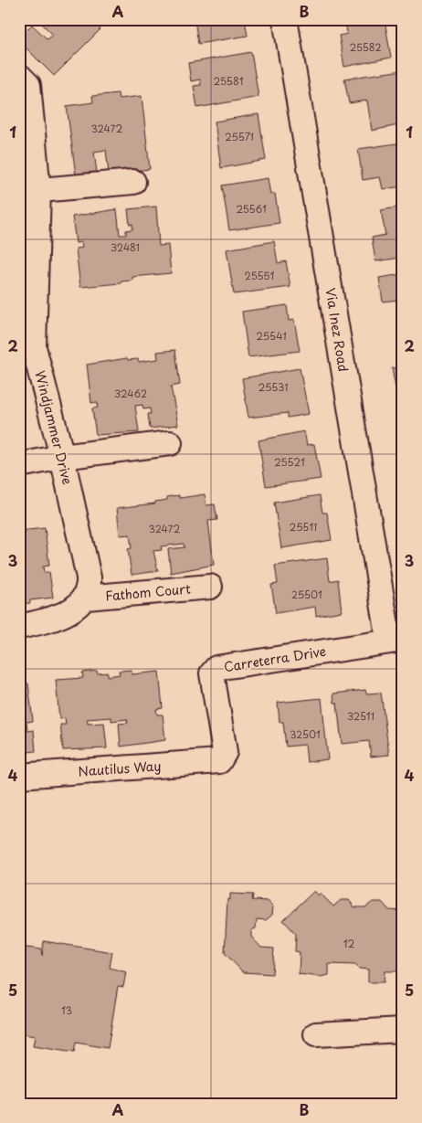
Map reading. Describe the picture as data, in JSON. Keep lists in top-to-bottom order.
{
  "streets": {
    "street": [
      "Via Inez Road",
      "Windjammer Drive",
      "Fathom Court",
      "Carreterra Drive",
      "Nautilus Way"
    ]
  },
  "crossings": [
    ["Via Inez Road", "Carreterra Drive"],
    ["Windjammer Drive", "Fathom Court"],
    ["Carreterra Drive", "Nautilus Way"]
  ],
  "house_numbers": [
    "25582",
    "25581",
    "32472",
    "25571",
    "25561",
    "32481",
    "25551",
    "25541",
    "25531",
    "32462",
    "25521",
    "25511",
    "32472",
    "25501",
    "32511",
    "32501",
    "12",
    "13"
  ],
  "grid": {
    "columns": ["A", "B"],
    "rows": [
      "1",
      "2",
      "3",
      "4",
      "5"
    ]
  }
}
